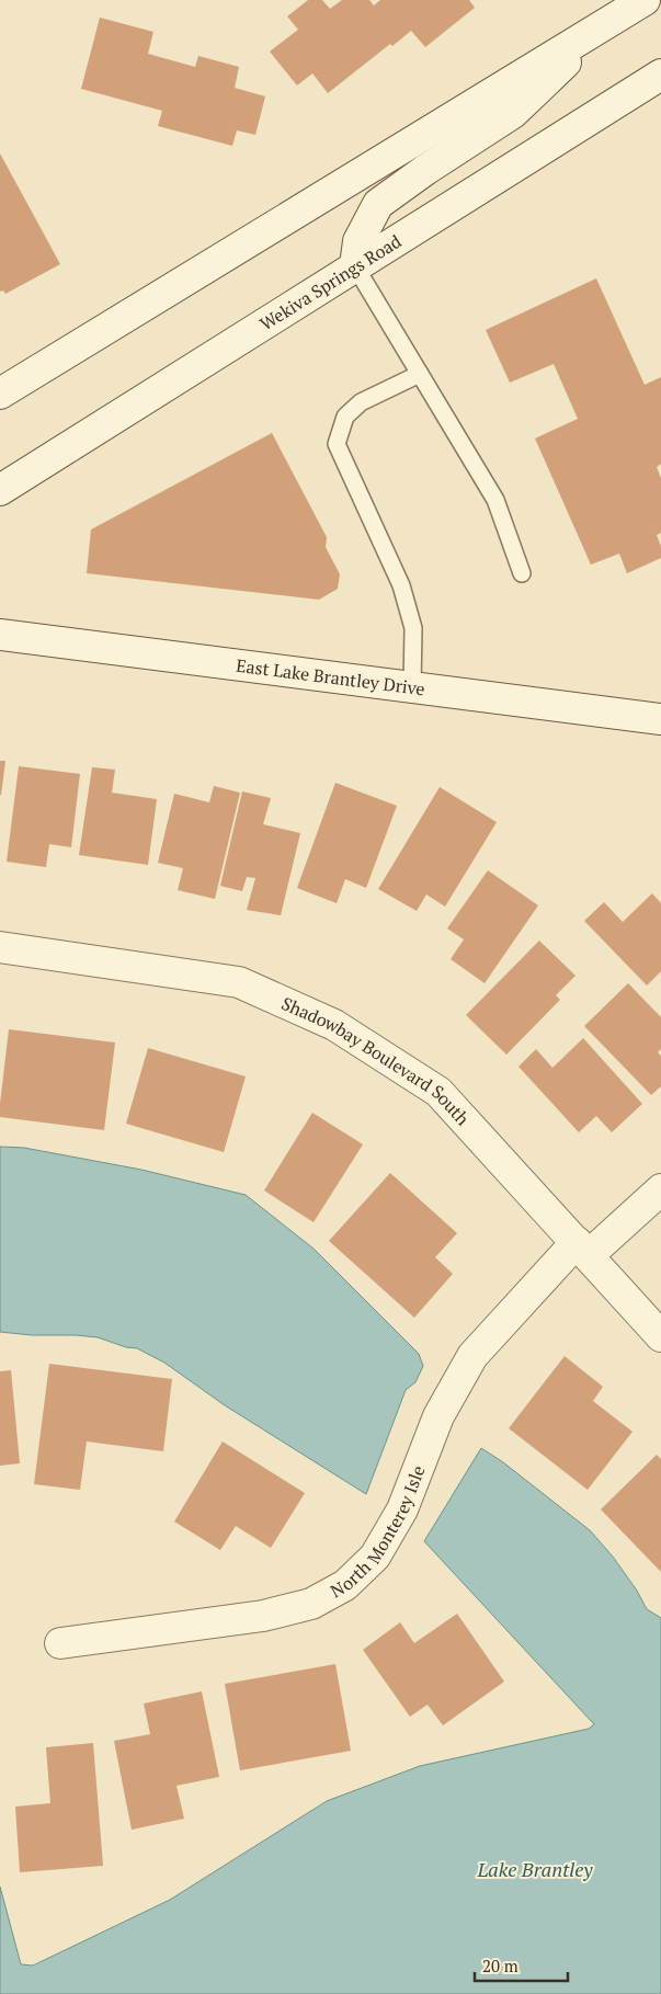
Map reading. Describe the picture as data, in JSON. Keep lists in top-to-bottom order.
{
  "streets": {
    "street": [
      "Wekiva Springs Road",
      "East Lake Brantley Drive",
      "Shadowbay Boulevard South",
      "North Monterey Isle"
    ]
  },
  "crossings": [
    ["Shadowbay Boulevard South", "North Monterey Isle"]
  ],
  "water": ["Lake Brantley"],
  "scale_bar": "20 m"
}
